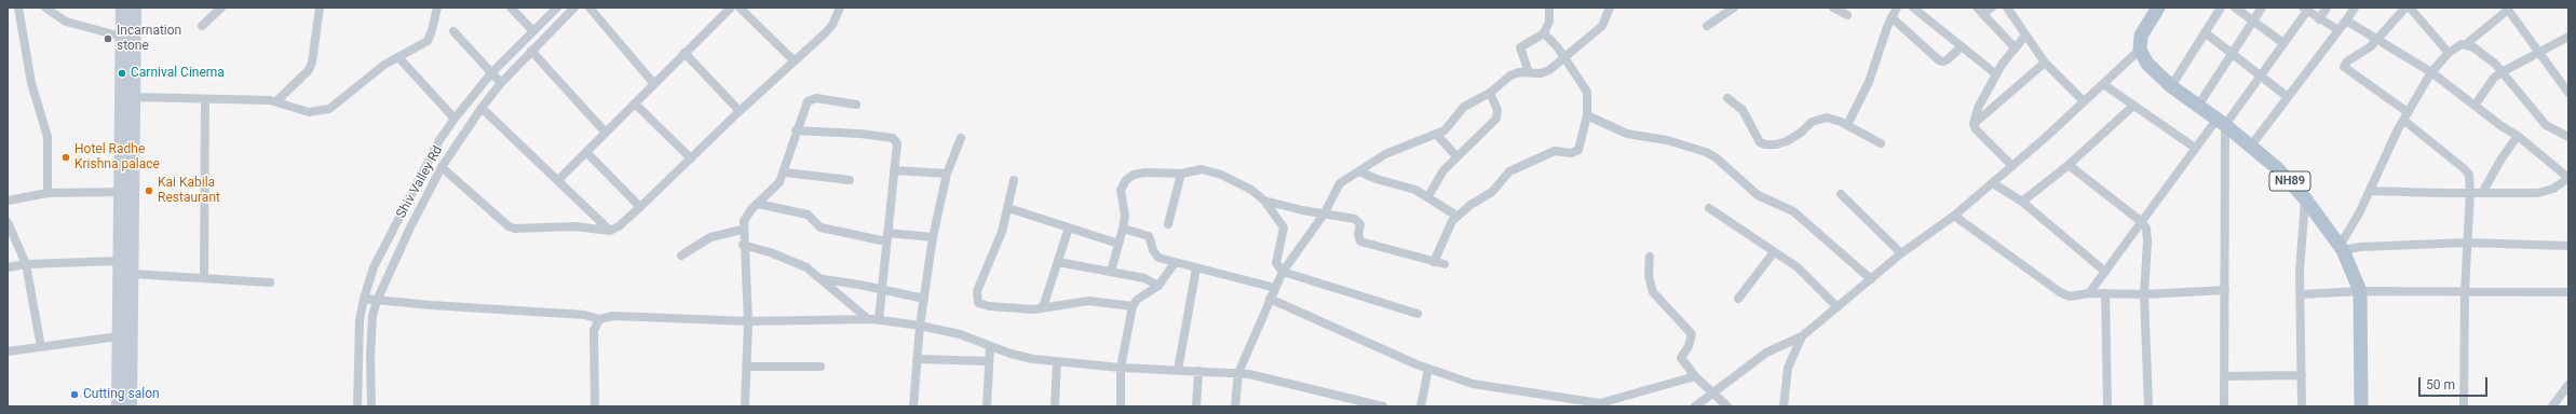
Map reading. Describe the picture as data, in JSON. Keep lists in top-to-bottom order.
{
  "streets": {
    "main road": ["NH89"],
    "street": ["Shiv Valley Rd"]
  },
  "places": [
    "Incarnation stone",
    "Carnival Cinema",
    "Hotel Radhe Krishna palace",
    "Kai Kabila Restaurant",
    "Cutting salon"
  ],
  "scale_bar": "50 m"
}
